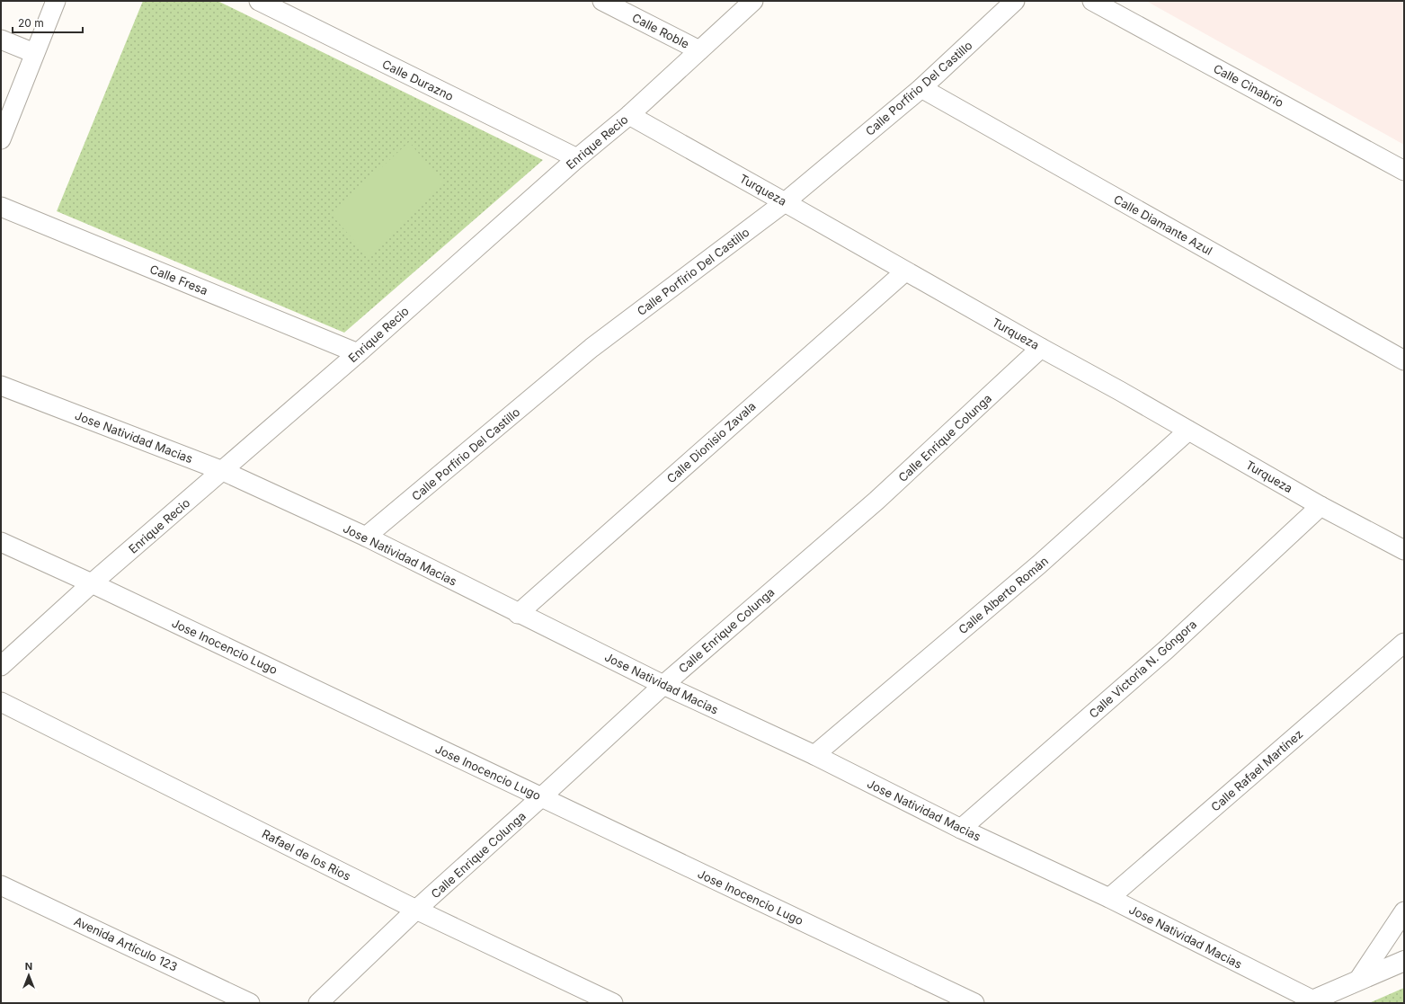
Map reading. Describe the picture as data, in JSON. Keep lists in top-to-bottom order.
{
  "streets": {
    "street": [
      "Calle Roble",
      "Calle Durazno",
      "Calle Cinabrio",
      "Calle Porfirio Del Castillo",
      "Enrique Recio",
      "Turqueza",
      "Calle Diamante Azul",
      "Calle Fresa",
      "Jose Natividad Macias",
      "Calle Enrique Colunga",
      "Calle Dionisio Zavala",
      "Calle Alberto Román",
      "Jose Inocencio Lugo",
      "Calle Victoria N. Góngora",
      "Calle Rafael Martínez",
      "Rafael de los Rios",
      "Avenida Artículo 123"
    ]
  },
  "crossings": [
    ["Calle Roble", "Enrique Recio"],
    ["Calle Durazno", "Enrique Recio"],
    ["Calle Porfirio Del Castillo", "Turqueza"],
    ["Calle Porfirio Del Castillo", "Calle Diamante Azul"],
    ["Calle Porfirio Del Castillo", "Jose Natividad Macias"],
    ["Enrique Recio", "Turqueza"],
    ["Enrique Recio", "Calle Fresa"],
    ["Enrique Recio", "Jose Natividad Macias"],
    ["Enrique Recio", "Jose Inocencio Lugo"],
    ["Turqueza", "Calle Enrique Colunga"],
    ["Turqueza", "Calle Dionisio Zavala"],
    ["Turqueza", "Calle Alberto Román"],
    ["Turqueza", "Calle Victoria N. Góngora"],
    ["Jose Natividad Macias", "Calle Enrique Colunga"],
    ["Jose Natividad Macias", "Calle Dionisio Zavala"],
    ["Jose Natividad Macias", "Calle Alberto Román"],
    ["Jose Natividad Macias", "Calle Victoria N. Góngora"],
    ["Jose Natividad Macias", "Calle Rafael Martínez"],
    ["Calle Enrique Colunga", "Jose Inocencio Lugo"],
    ["Calle Enrique Colunga", "Rafael de los Rios"]
  ],
  "scale_bar": "20 m",
  "north": "top"
}
